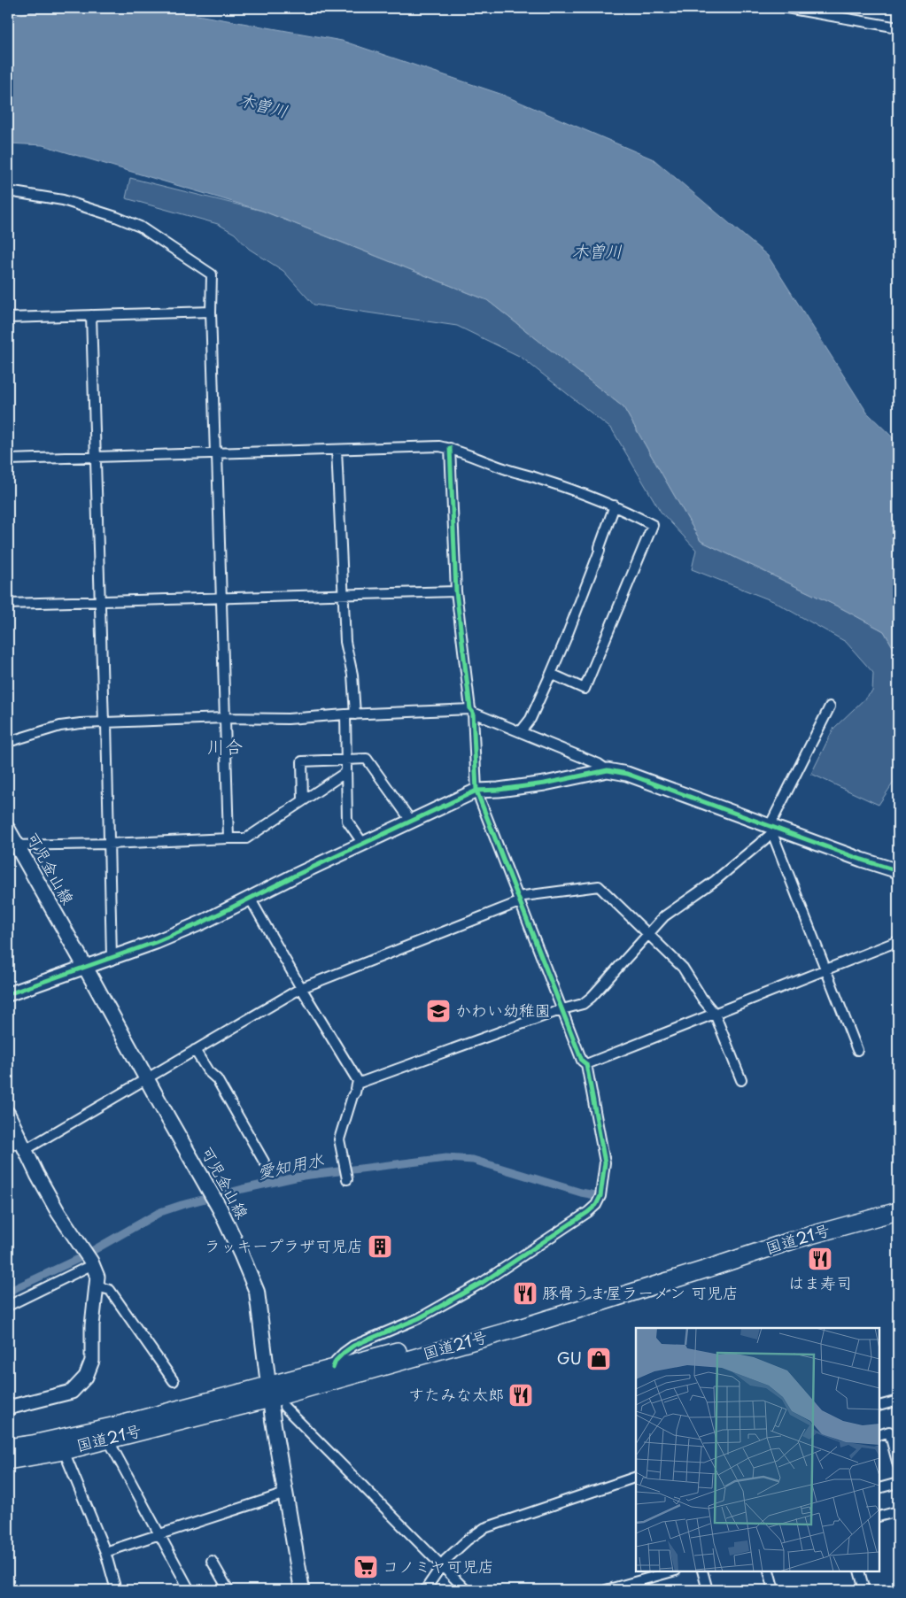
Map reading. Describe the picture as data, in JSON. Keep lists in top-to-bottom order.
{
  "streets": {
    "highway": ["国道21号"],
    "main road": ["可児金山線"]
  },
  "crossings": [
    ["可児金山線", "国道21号"]
  ],
  "districts": ["川合"],
  "water": ["木曽川", "愛知用水"],
  "places": {
    "school or university": ["かわい幼稚園"],
    "building": ["ラッキープラザ可児店"],
    "restaurant": ["はま寿司", "豚骨うま屋ラーメン 可児店", "すたみな太郎"],
    "shop": ["GU"],
    "supermarket": ["コノミヤ可児店"]
  }
}
